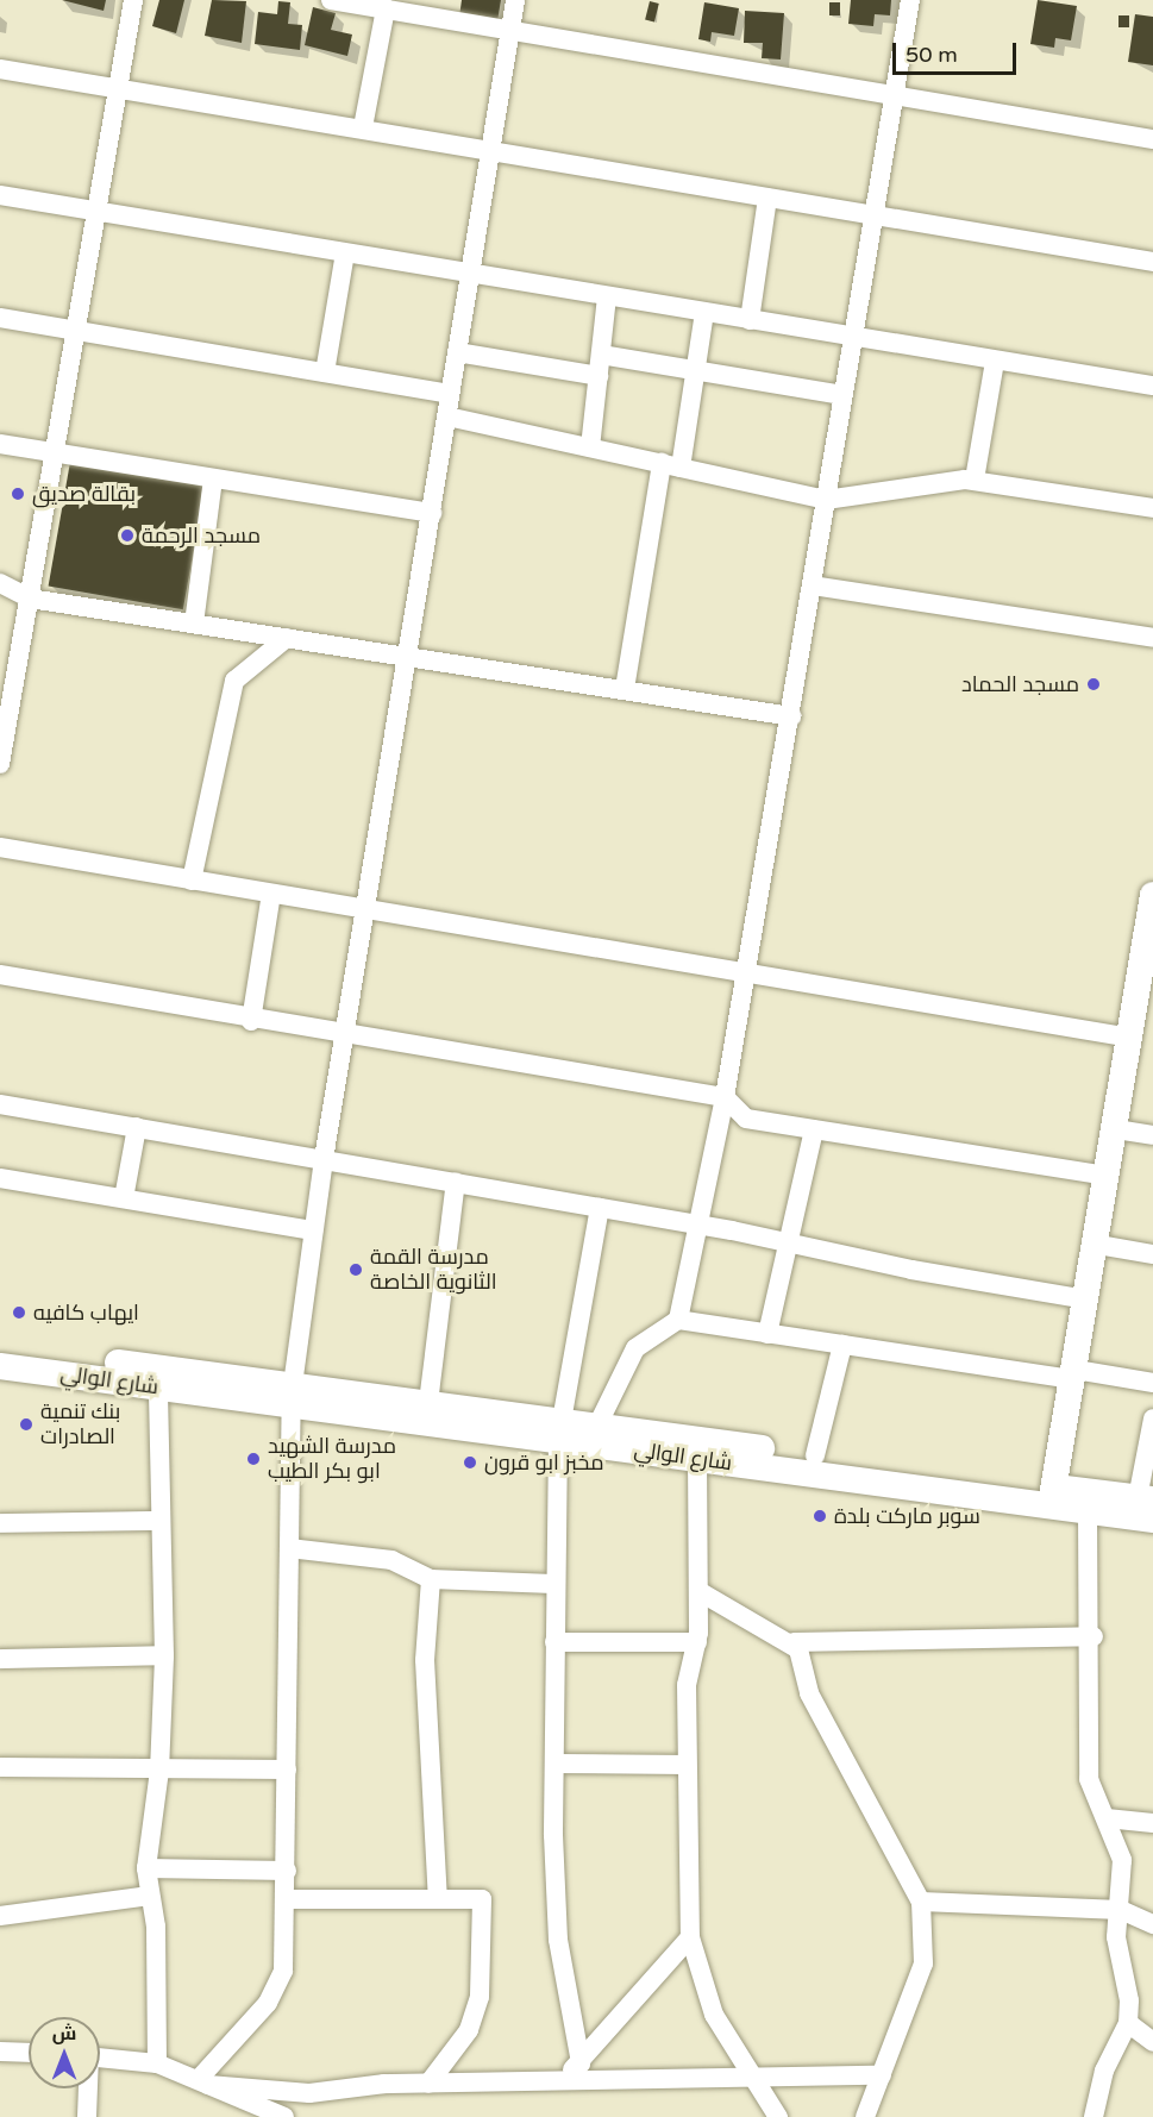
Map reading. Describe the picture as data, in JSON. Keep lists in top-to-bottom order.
{
  "streets": {
    "street": ["شارع الوالي"]
  },
  "places": [
    "بقالة صديق",
    "مسجد الرحمة",
    "مسجد الحماد",
    "مدرسة القمة الثانوية الخاصة",
    "ايهاب كافيه",
    "بنك تنمية الصادرات",
    "مدرسة الشهيد ابو بكر الطيب",
    "مخبز ابو قرون",
    "سوبر ماركت بلدة"
  ],
  "scale_bar": "50 m",
  "north": "top"
}
